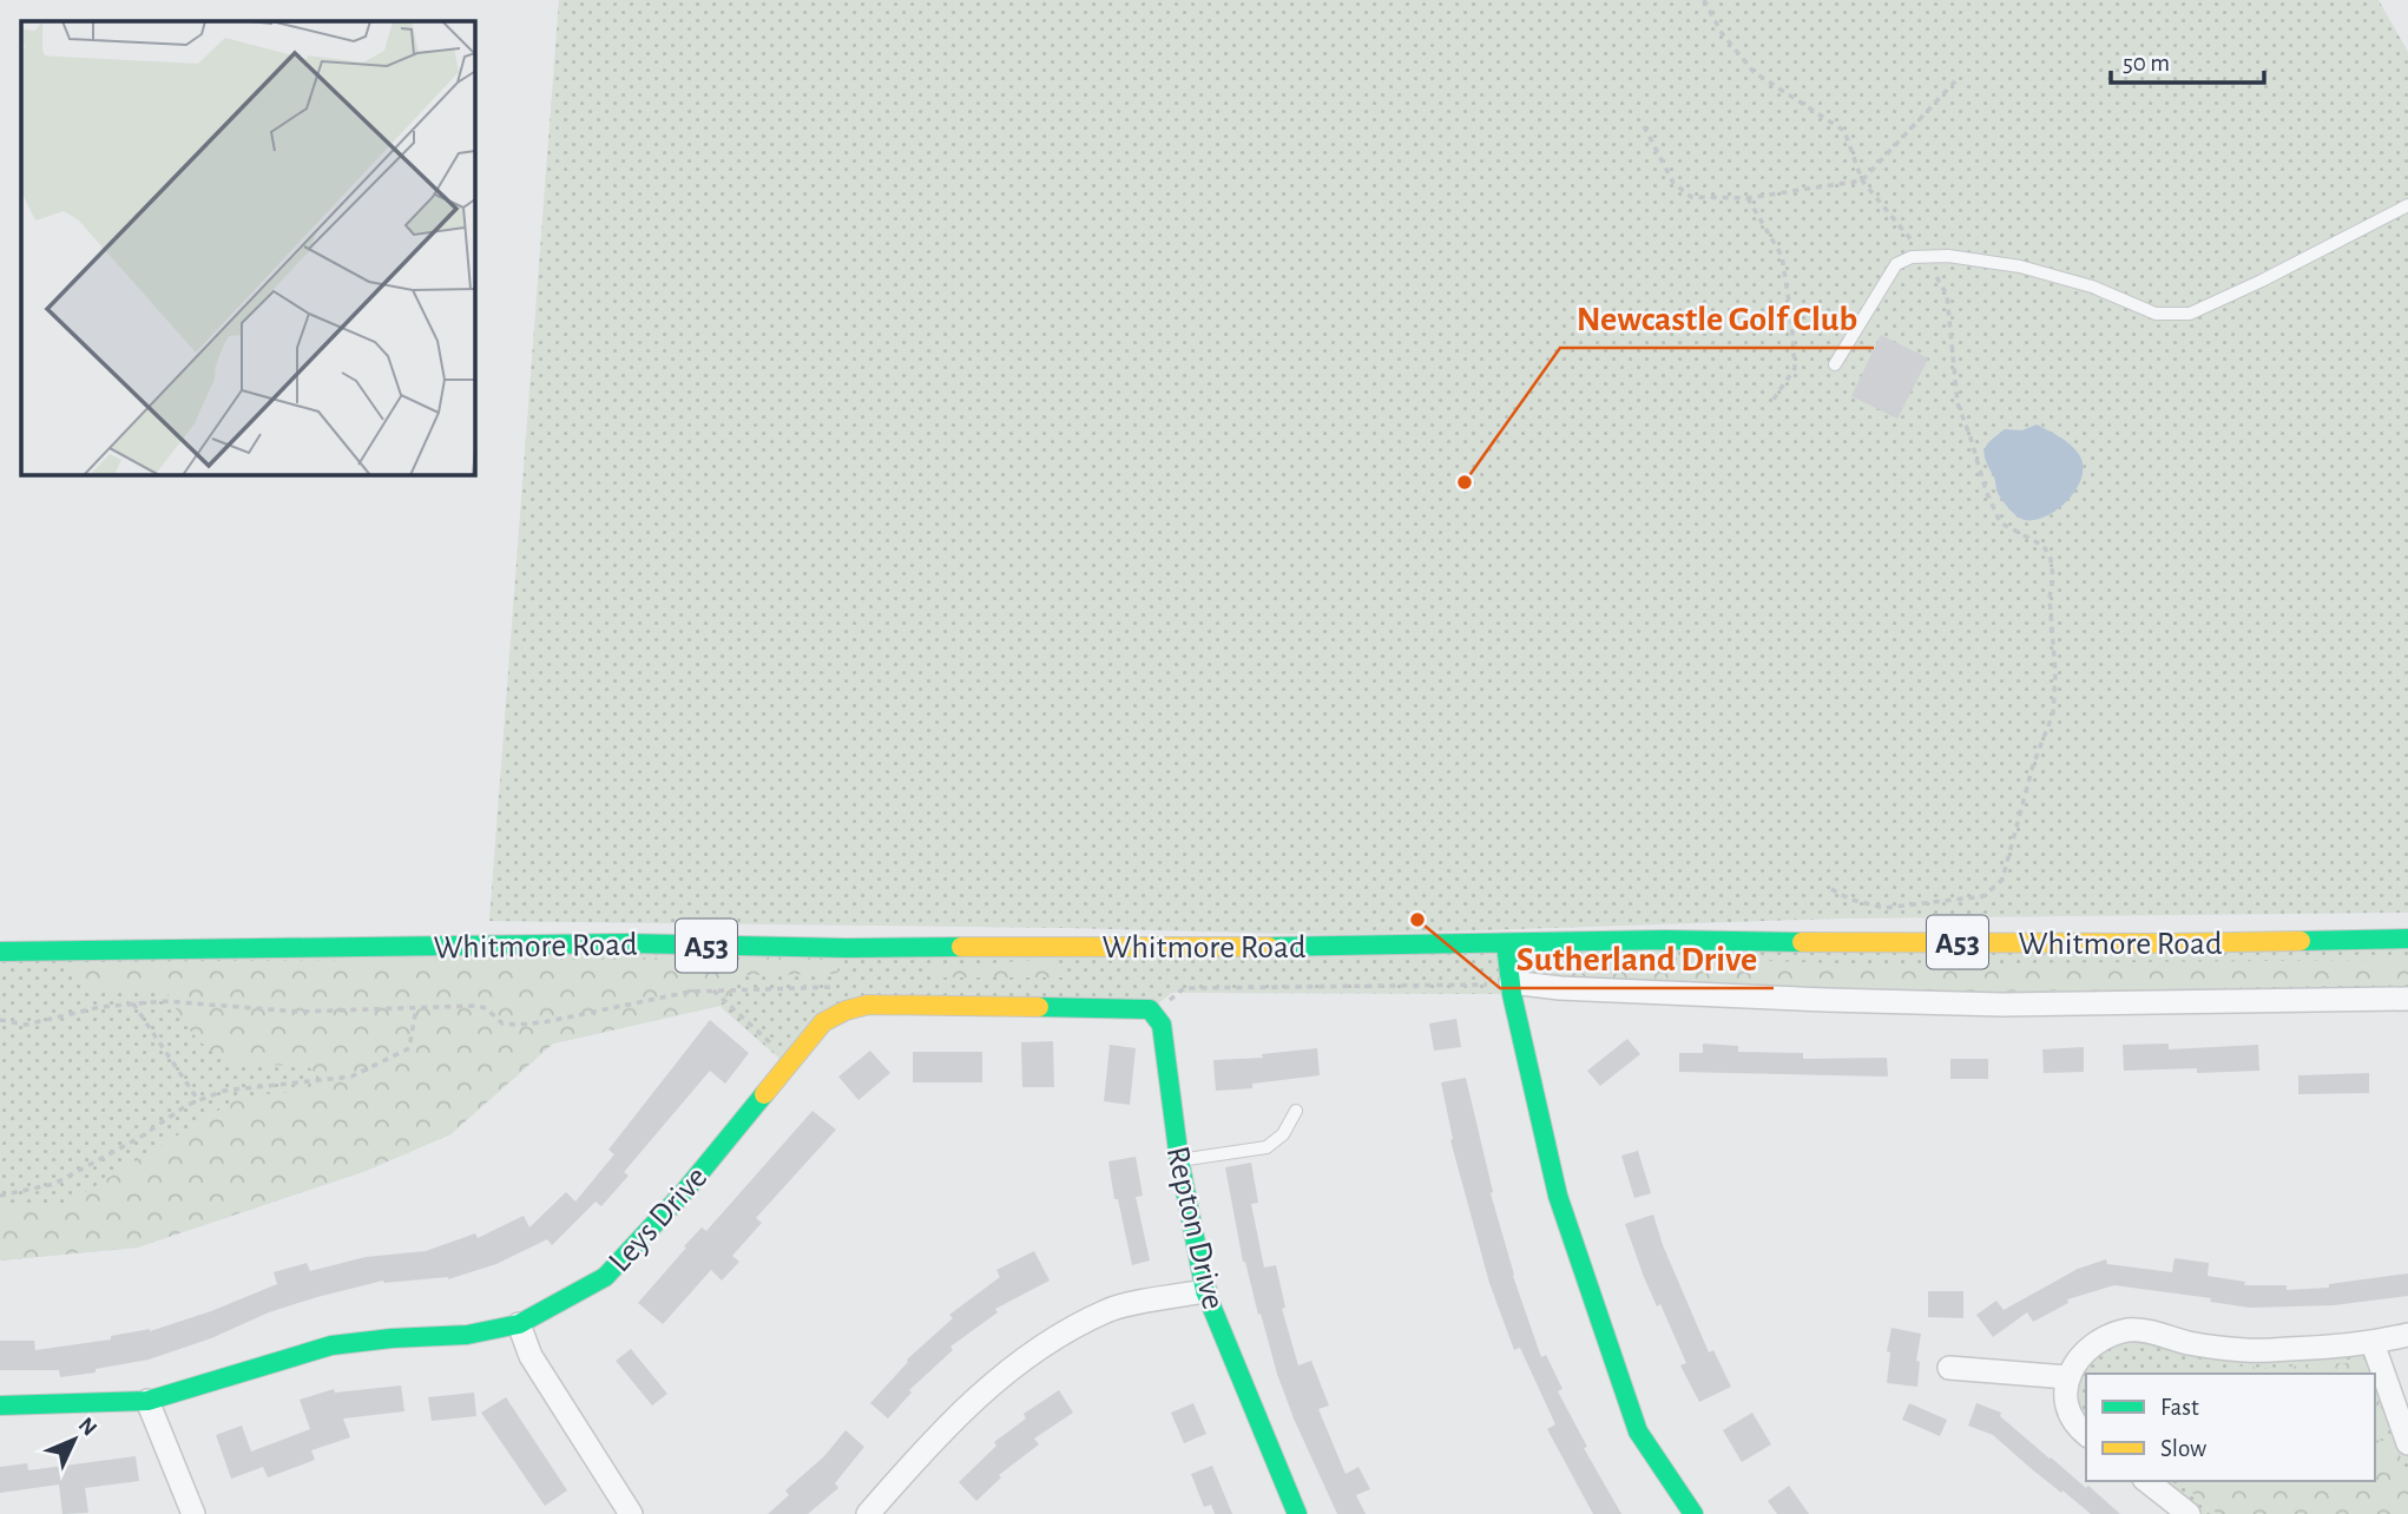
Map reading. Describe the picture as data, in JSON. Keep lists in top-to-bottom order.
{
  "streets": {
    "main road": [
      "A53",
      "Whitmore Road",
      "Leys Drive",
      "Repton Drive"
    ]
  },
  "crossings": [
    ["Leys Drive", "Repton Drive"]
  ],
  "places": ["Newcastle Golf Club", "Sutherland Drive"],
  "legend": ["Fast", "Slow"],
  "scale_bar": "50 m",
  "north": "top right"
}
